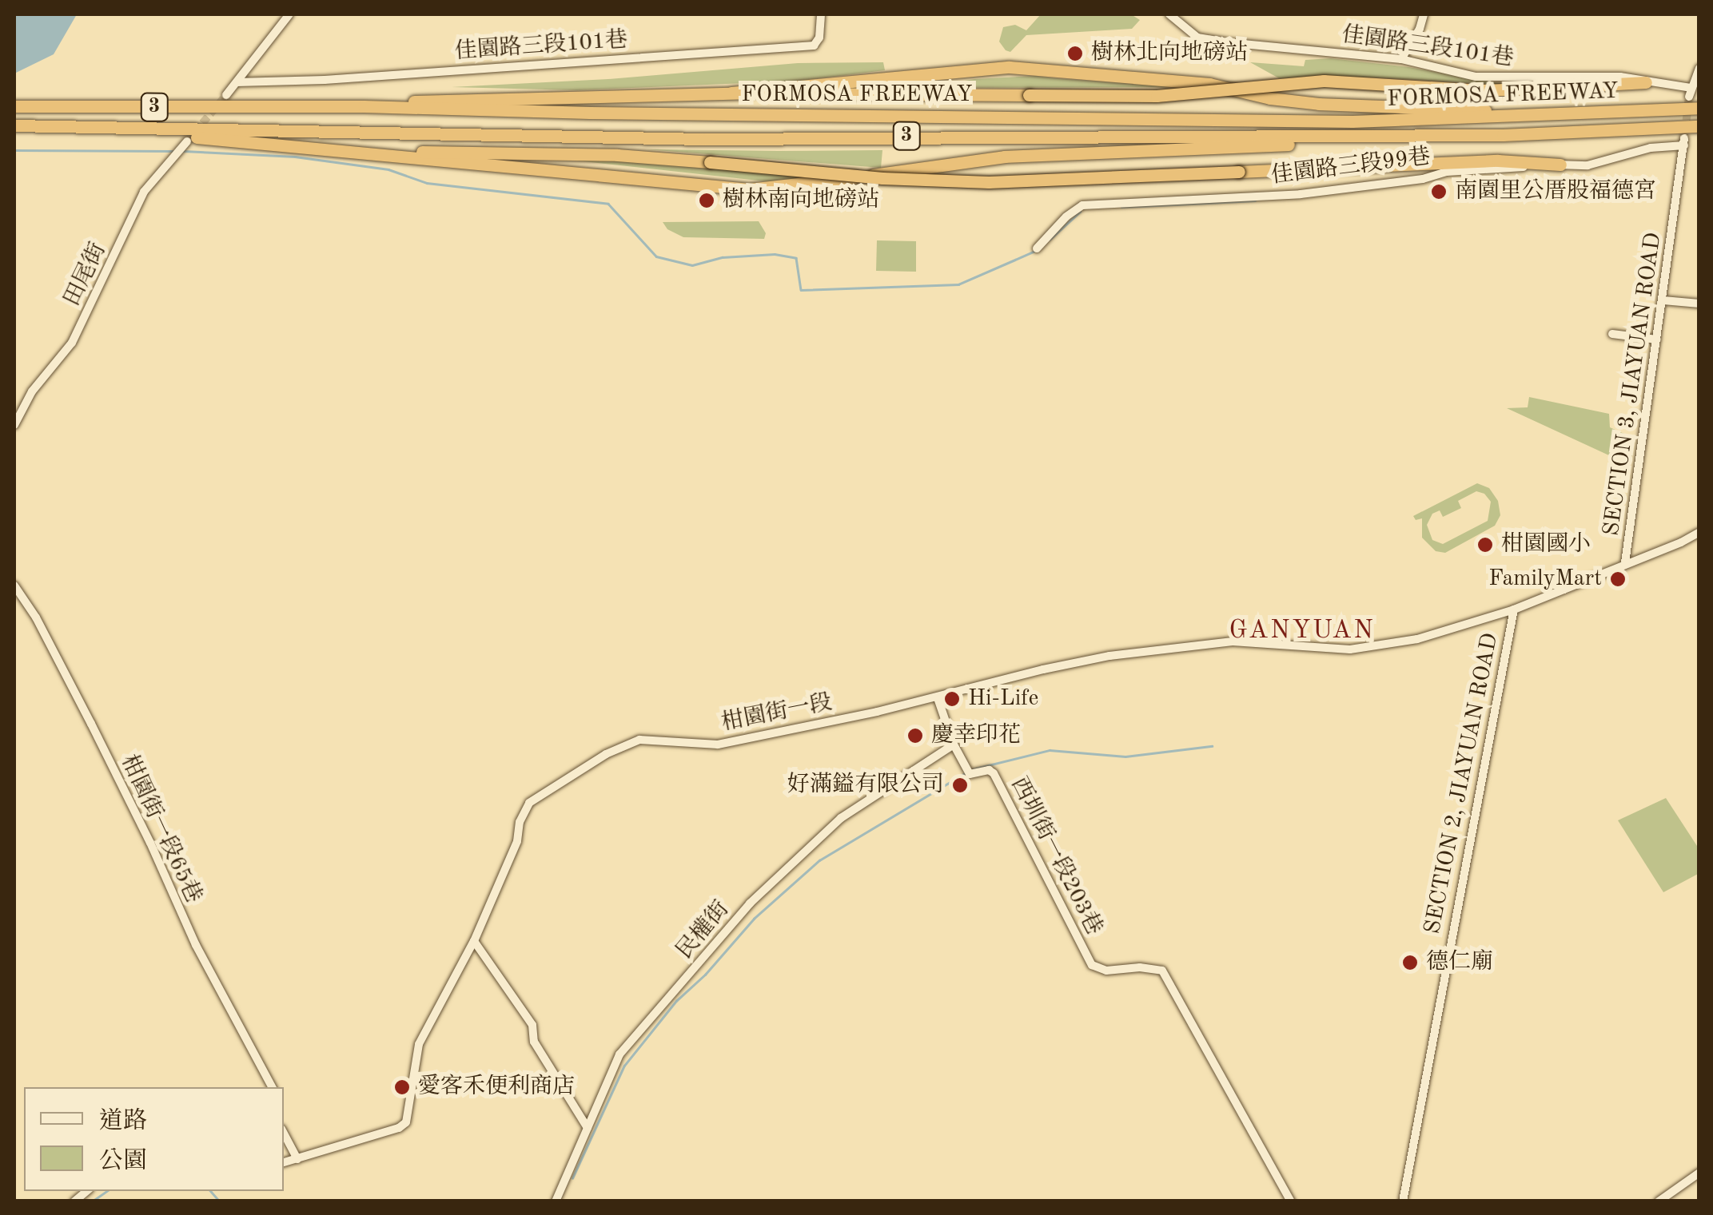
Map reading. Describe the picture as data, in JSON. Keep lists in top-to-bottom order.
{
  "streets": {
    "highway": ["FORMOSA FREEWAY", "3"],
    "street": [
      "佳園路三段101巷",
      "佳園路三段99巷",
      "田尾街",
      "SECTION 3, JIAYUAN ROAD",
      "柑園街一段",
      "SECTION 2, JIAYUAN ROAD",
      "柑園街一段65巷",
      "西圳街一段203巷",
      "民權街"
    ]
  },
  "crossings": [
    ["佳園路三段99巷", "SECTION 3, JIAYUAN ROAD"],
    ["SECTION 3, JIAYUAN ROAD", "柑園街一段"],
    ["SECTION 3, JIAYUAN ROAD", "SECTION 2, JIAYUAN ROAD"],
    ["柑園街一段", "SECTION 2, JIAYUAN ROAD"],
    ["柑園街一段", "西圳街一段203巷"],
    ["西圳街一段203巷", "民權街"]
  ],
  "districts": ["GANYUAN"],
  "places": [
    "樹林北向地磅站",
    "南園里公厝股福德宮",
    "樹林南向地磅站",
    "柑園國小",
    "FamilyMart",
    "Hi-Life",
    "慶幸印花",
    "好滿鎰有限公司",
    "德仁廟",
    "愛客禾便利商店"
  ],
  "legend": ["道路", "公園"]
}
